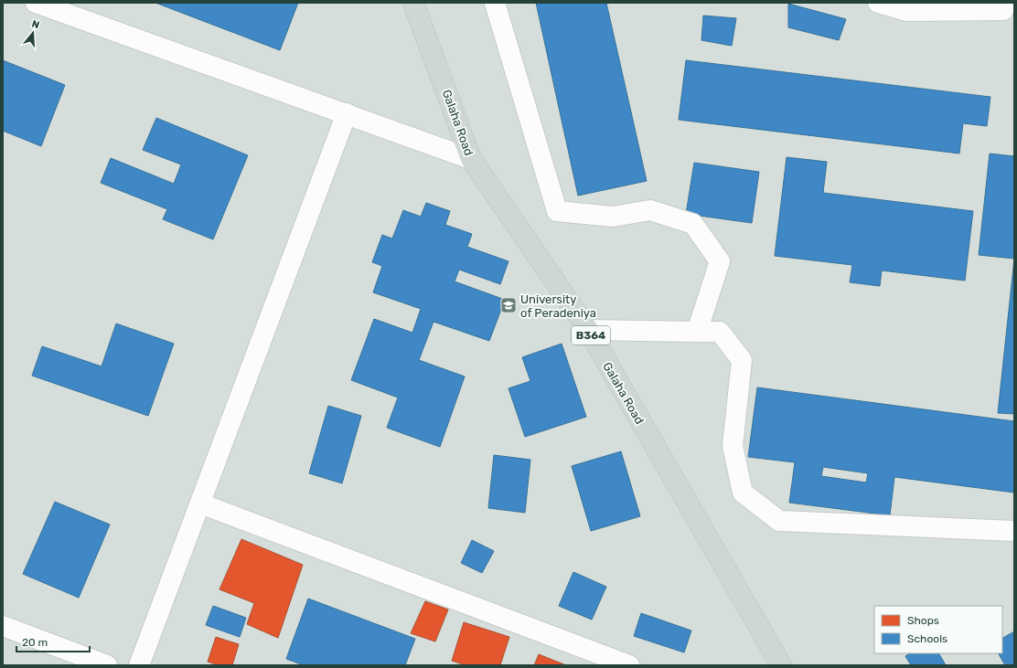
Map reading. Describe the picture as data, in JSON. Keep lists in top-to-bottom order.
{
  "streets": {
    "main road": ["Galaha Road", "B364"]
  },
  "places": {
    "school or university": ["University of Peradeniya"]
  },
  "legend": ["Shops", "Schools"],
  "scale_bar": "20 m",
  "north": "top"
}
